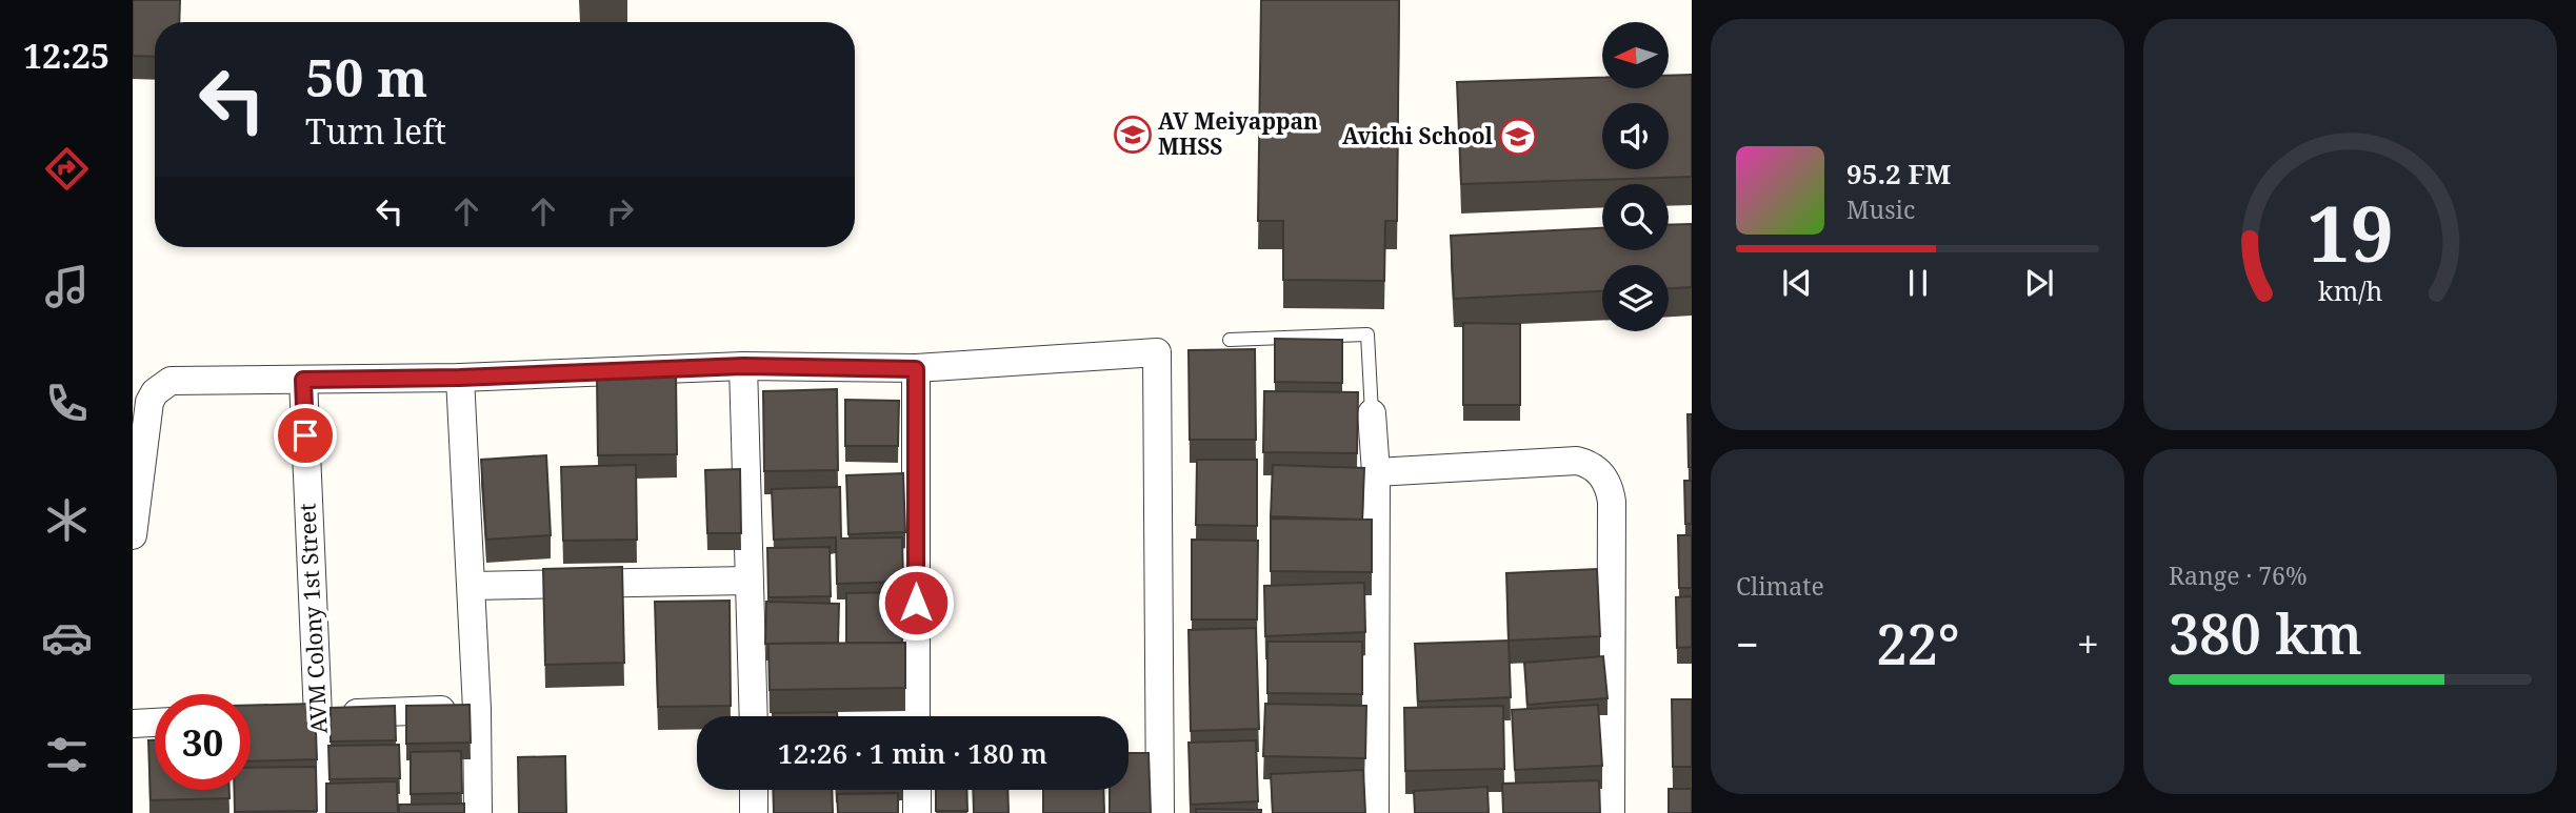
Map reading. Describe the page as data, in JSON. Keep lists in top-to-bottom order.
{
  "streets": {
    "street": ["AVM Colony 1st Street"]
  },
  "places": {
    "school or university": ["AV Meiyappan MHSS", "Avichi School"]
  },
  "north": "left",
  "page": {
    "tabs": "12:25",
    "turn": ["50 m", "Turn left"],
    "song": ["95.2 FM", "Music"],
    "tile": [
      "Climate",
      ["Range · 76%", "380 km"]
    ],
    "heat": ["−", "22°", "+"],
    "limit": "30",
    "trip": "12:26 · 1 min · 180 m",
    "gauge": ["19", "km/h"]
  }
}
